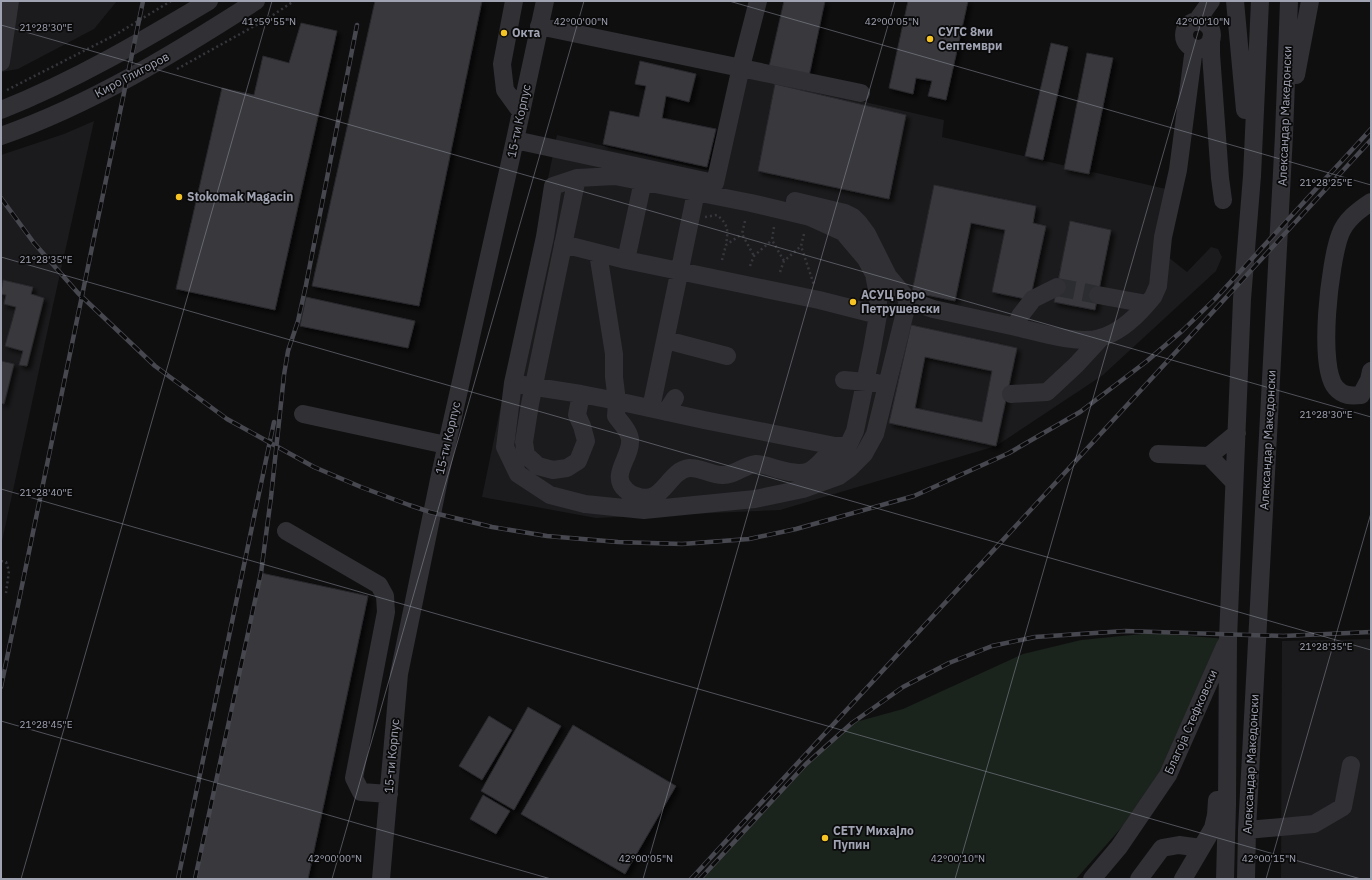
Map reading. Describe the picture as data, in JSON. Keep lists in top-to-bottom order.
{
  "streets": {
    "street": [
      "Киро Глигоров",
      "Александар Македонски",
      "15-ти Корпус",
      "Благоја Стефковски"
    ]
  },
  "crossings": [
    ["Александар Македонски", "Благоја Стефковски"]
  ],
  "places": [
    "Окта",
    "СУГС 8ми Септември",
    "Stokomak Magacin",
    "АСУЦ Боро Петрушевски",
    "СЕТУ Михајло Пупин"
  ],
  "coordinates": [
    "41°59'55\"N",
    "42°00'00\"N",
    "42°00'05\"N",
    "42°00'10\"N",
    "21°28'30\"E",
    "21°28'25\"E",
    "21°28'35\"E",
    "21°28'40\"E",
    "21°28'45\"E",
    "42°00'15\"N"
  ]
}
